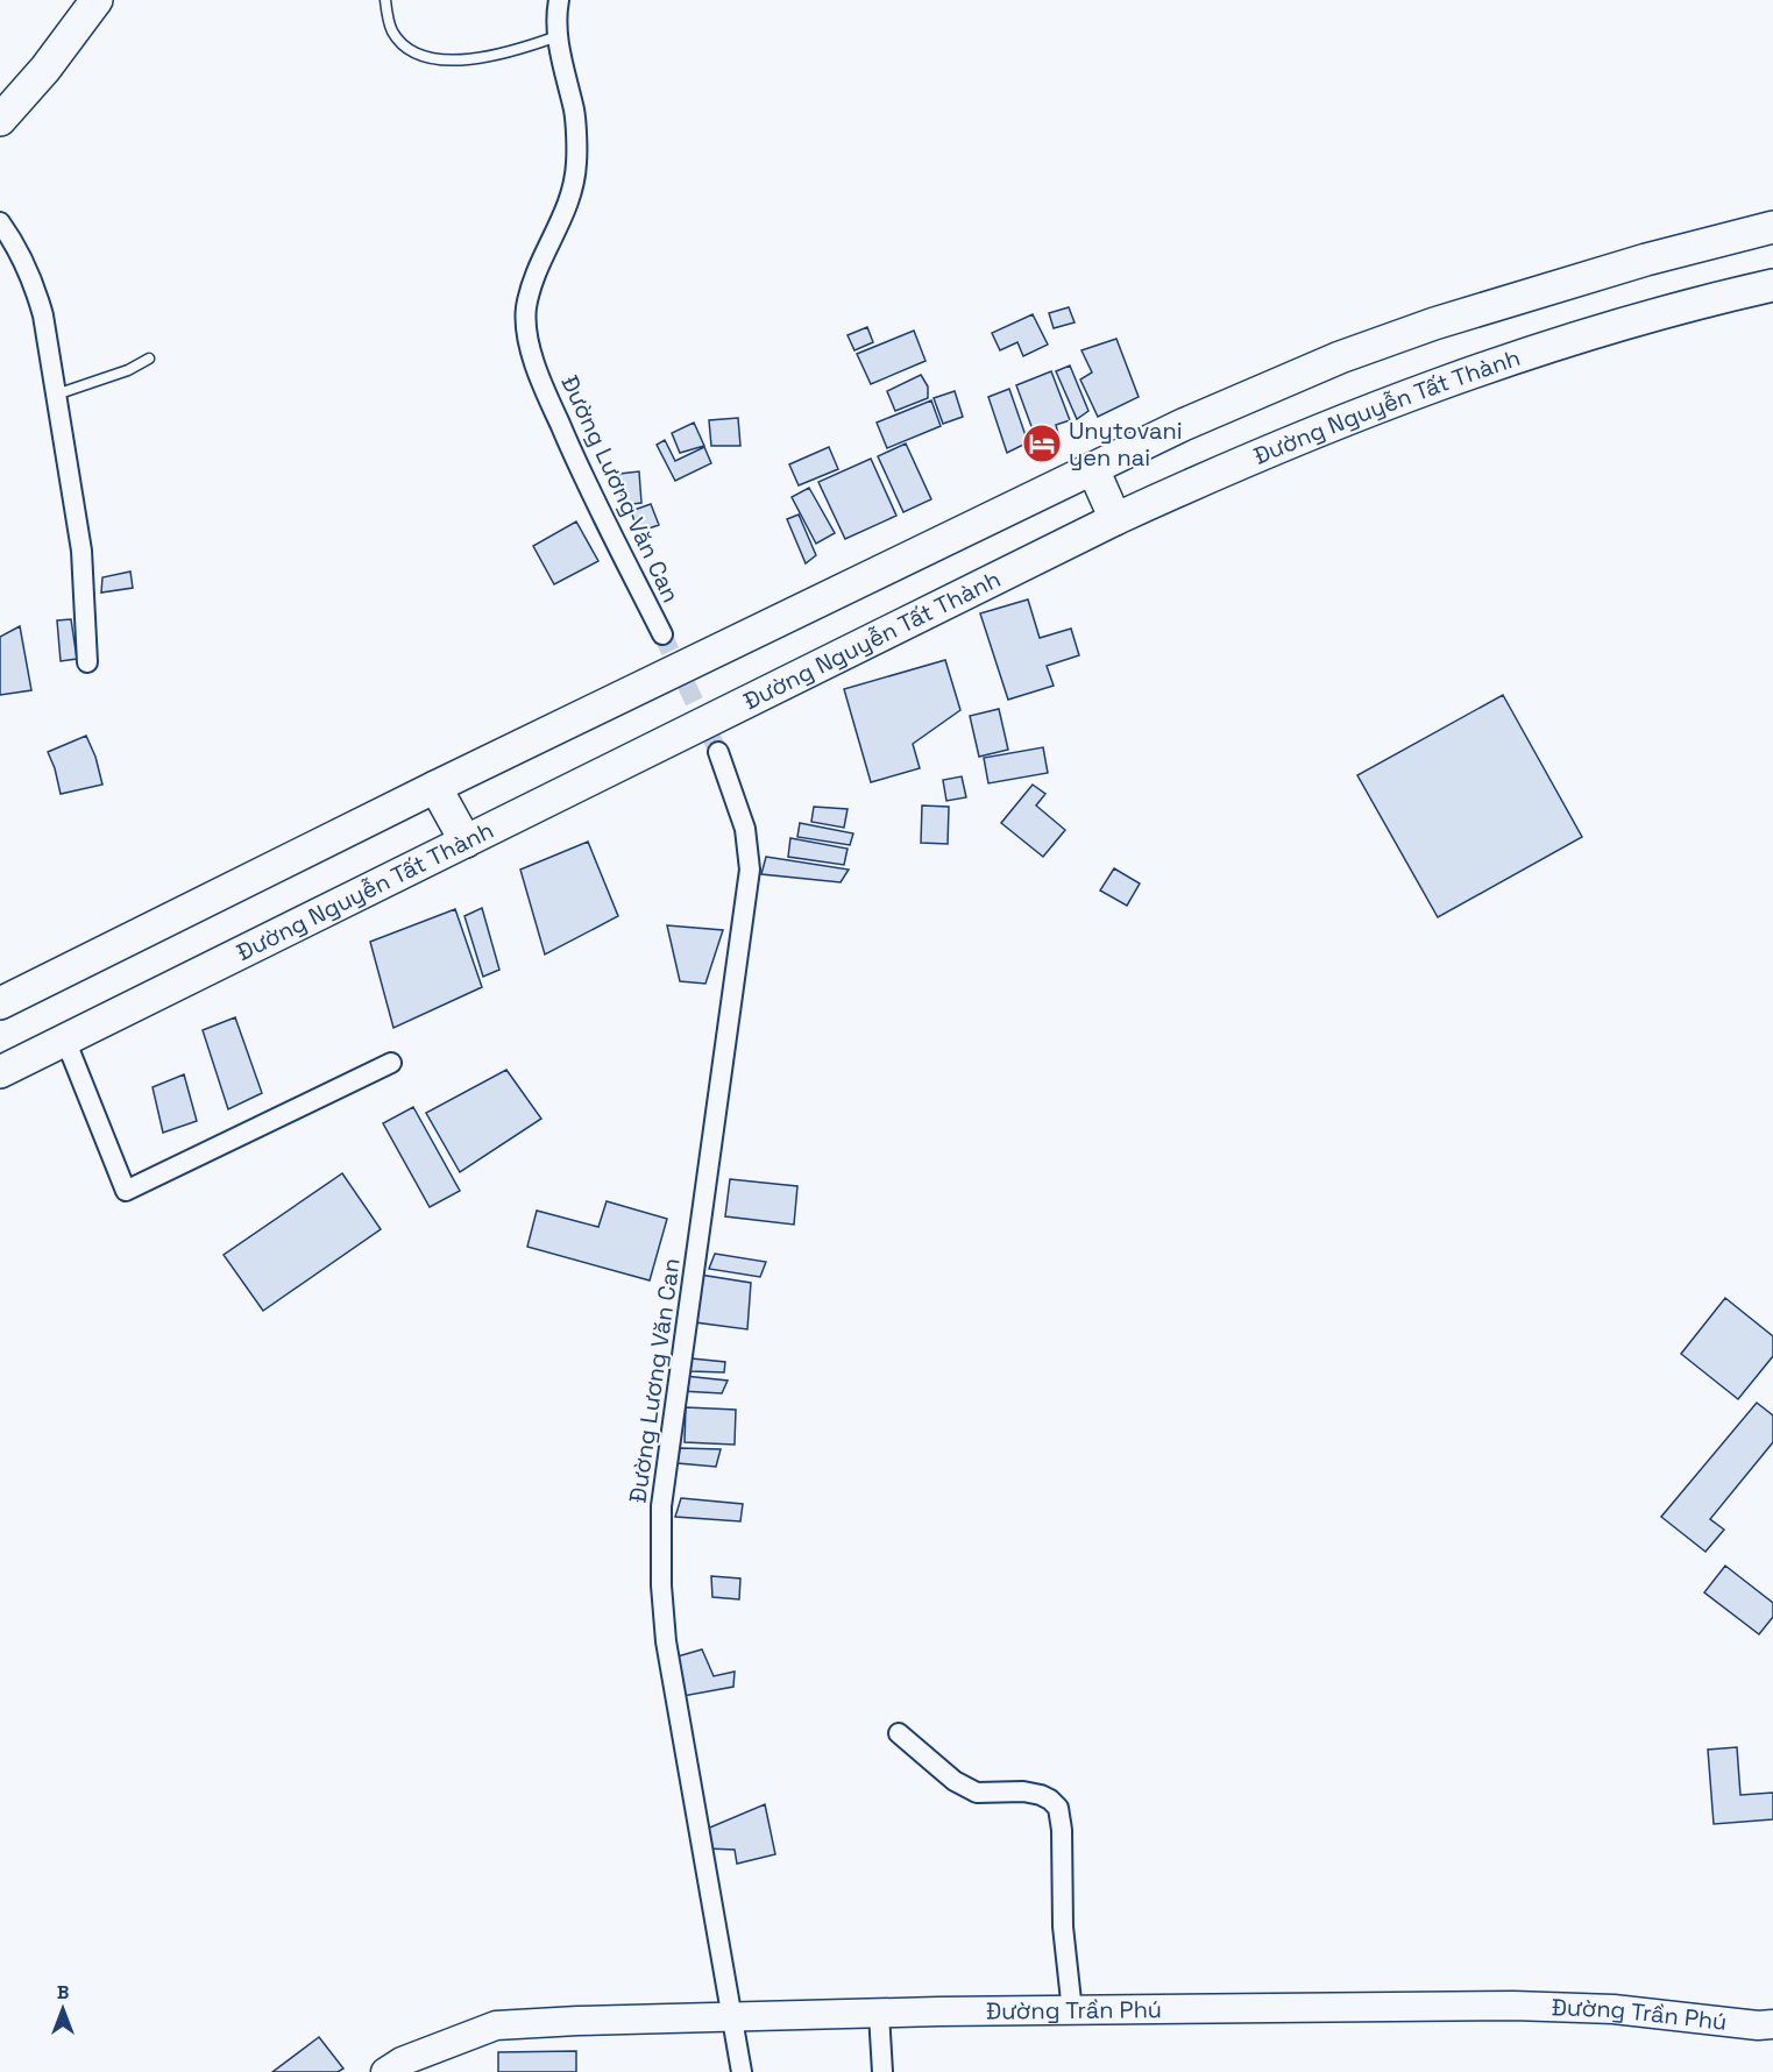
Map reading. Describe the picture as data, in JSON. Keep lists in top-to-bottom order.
{
  "streets": {
    "main road": ["Đường Nguyễn Tất Thành"],
    "street": ["Đường Lương Văn Can", "Đường Trần Phú"]
  },
  "crossings": [
    ["Đường Lương Văn Can", "Đường Trần Phú"]
  ],
  "places": {
    "hotel": ["Unytovani yen nai"]
  },
  "north": "top"
}
